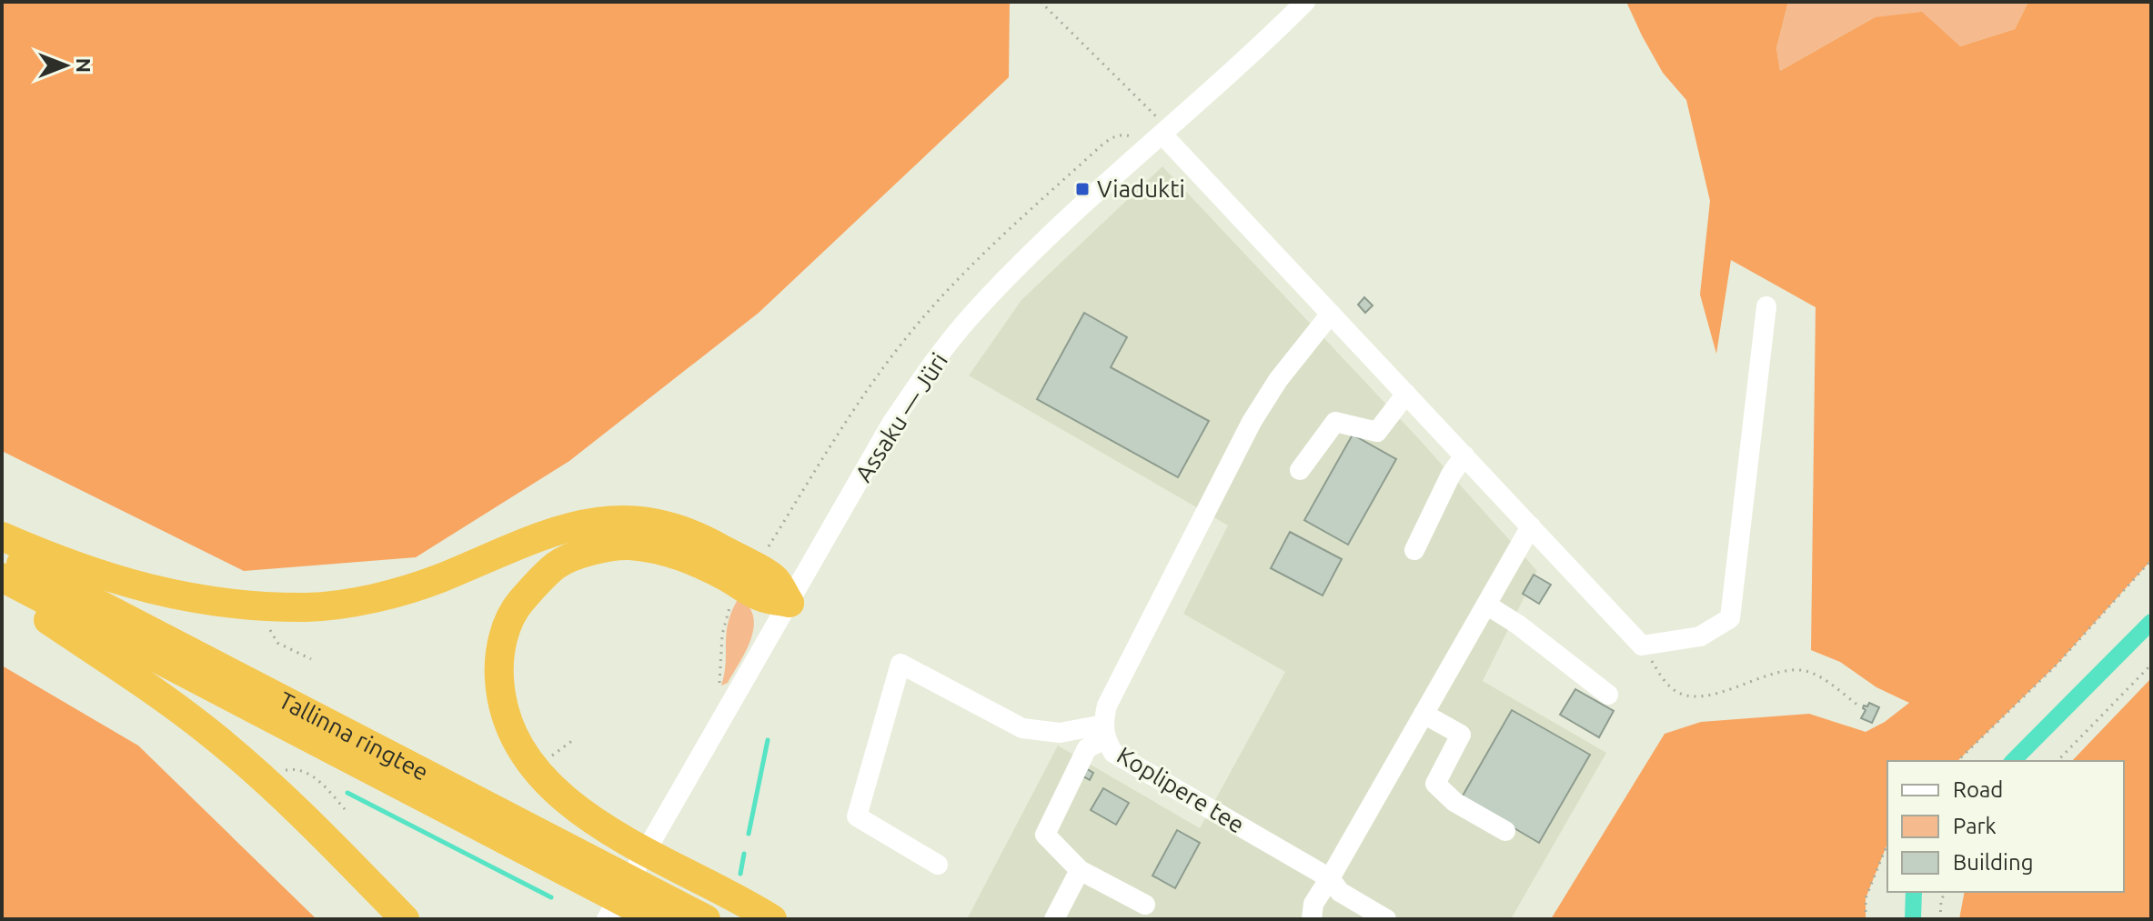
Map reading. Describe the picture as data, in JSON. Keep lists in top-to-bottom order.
{
  "streets": {
    "highway": ["Tallinna ringtee"],
    "street": ["Assaku — Jüri", "Koplipere tee"]
  },
  "places": {
    "transit": ["Viadukti"]
  },
  "legend": ["Road", "Park", "Building"],
  "north": "right"
}
